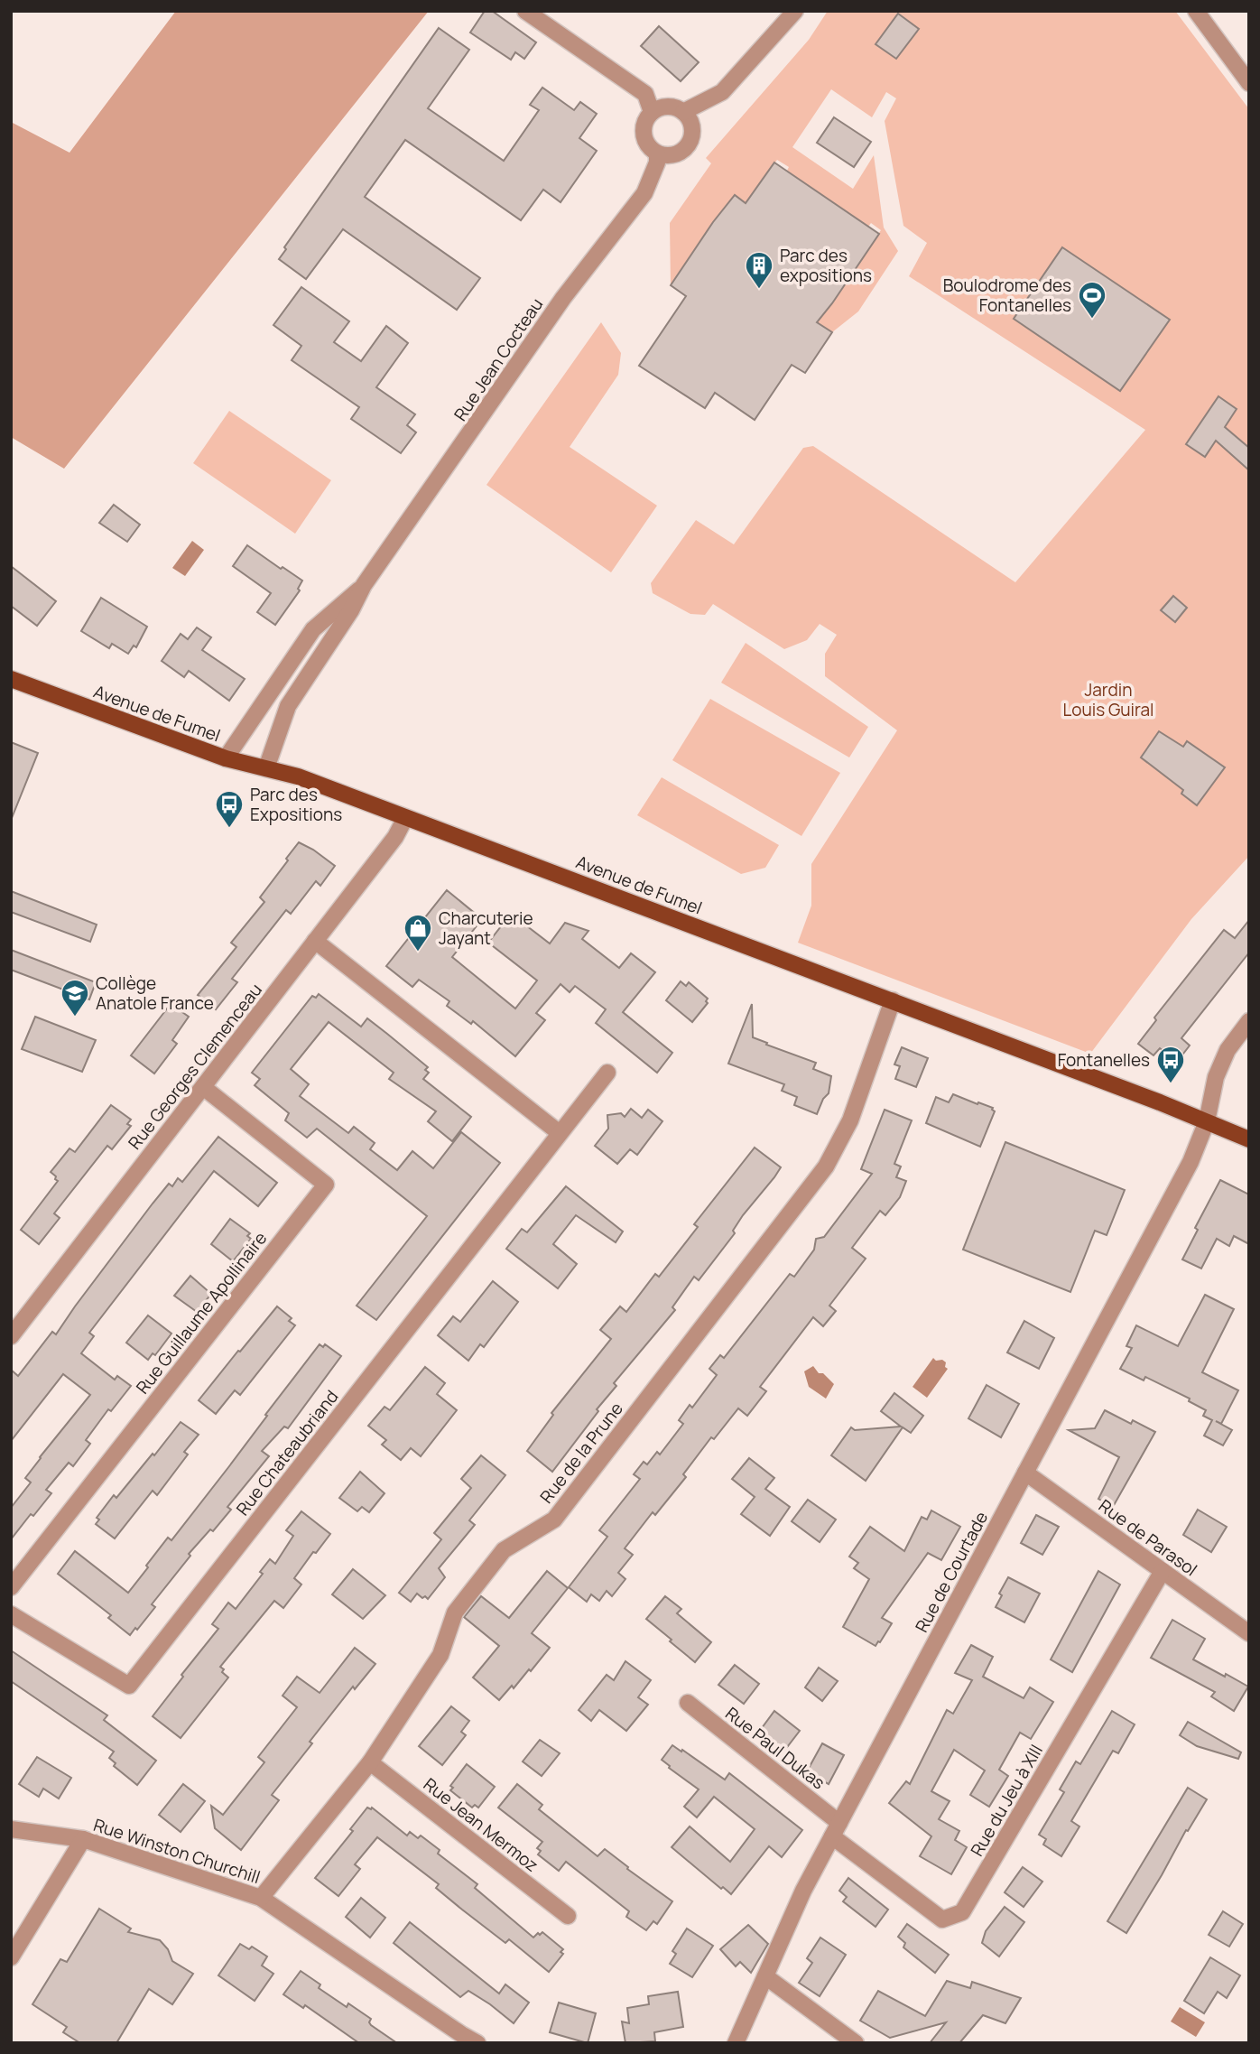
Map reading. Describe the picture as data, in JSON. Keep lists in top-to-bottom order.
{
  "streets": {
    "main road": ["Avenue de Fumel"],
    "street": [
      "Rue Jean Cocteau",
      "Rue Georges Clemenceau",
      "Rue Guillaume Apollinaire",
      "Rue Chateaubriand",
      "Rue de la Prune",
      "Rue de Parasol",
      "Rue de Courtade",
      "Rue Paul Dukas",
      "Rue du Jeu à XIII",
      "Rue Jean Mermoz",
      "Rue Winston Churchill"
    ]
  },
  "crossings": [
    ["Rue Jean Cocteau", "Avenue de Fumel"],
    ["Avenue de Fumel", "Rue Georges Clemenceau"],
    ["Avenue de Fumel", "Rue de la Prune"],
    ["Avenue de Fumel", "Rue de Courtade"],
    ["Rue Georges Clemenceau", "Rue Guillaume Apollinaire"],
    ["Rue de la Prune", "Rue Jean Mermoz"],
    ["Rue de la Prune", "Rue Winston Churchill"],
    ["Rue de Parasol", "Rue de Courtade"],
    ["Rue de Parasol", "Rue du Jeu à XIII"],
    ["Rue de Courtade", "Rue Paul Dukas"],
    ["Rue de Courtade", "Rue du Jeu à XIII"],
    ["Rue Paul Dukas", "Rue du Jeu à XIII"]
  ],
  "parks": ["Jardin Louis Guiral"],
  "places": {
    "building": ["Parc des expositions"],
    "sports": ["Boulodrome des Fontanelles"],
    "bus stop": ["Parc des Expositions", "Fontanelles"],
    "shop": ["Charcuterie Jayant"],
    "school or university": ["Collège Anatole France"]
  }
}
